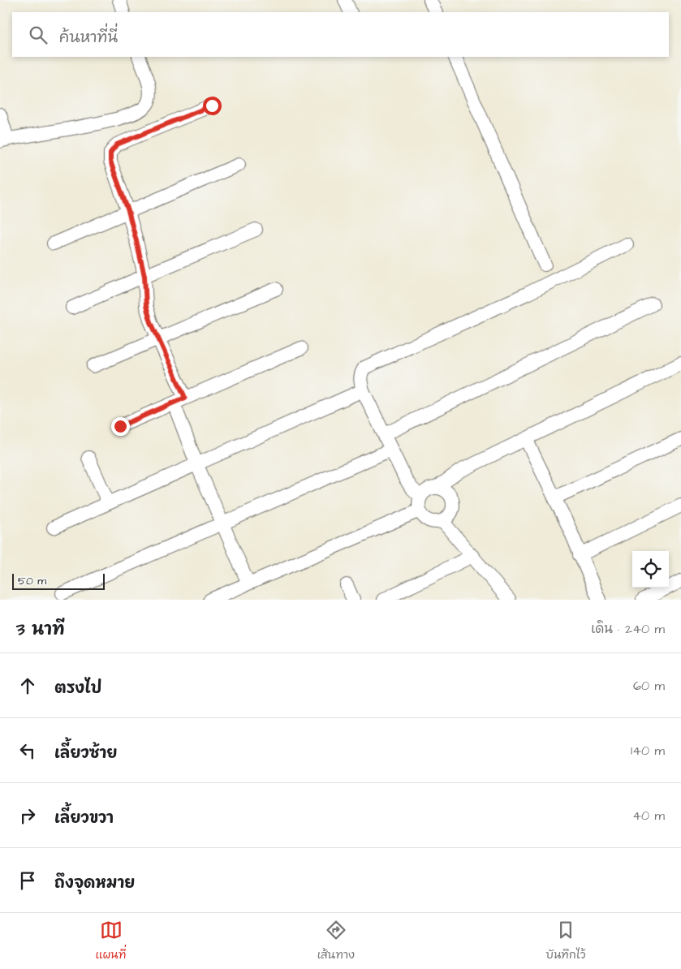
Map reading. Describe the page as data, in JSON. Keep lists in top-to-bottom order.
{
  "scale_bar": "50 m",
  "page": {
    "search": "ค้นหาที่นี่",
    "scale": "50 m",
    "heading": ["3 นาที", "เดิน · 240 m"],
    "list": [
      ["ตรงไป", "60 m"],
      ["เลี้ยวซ้าย", "140 m"],
      ["เลี้ยวขวา", "40 m"],
      "ถึงจุดหมาย"
    ],
    "nav": ["แผนที่", "เส้นทาง", "บันทึกไว้"]
  }
}
